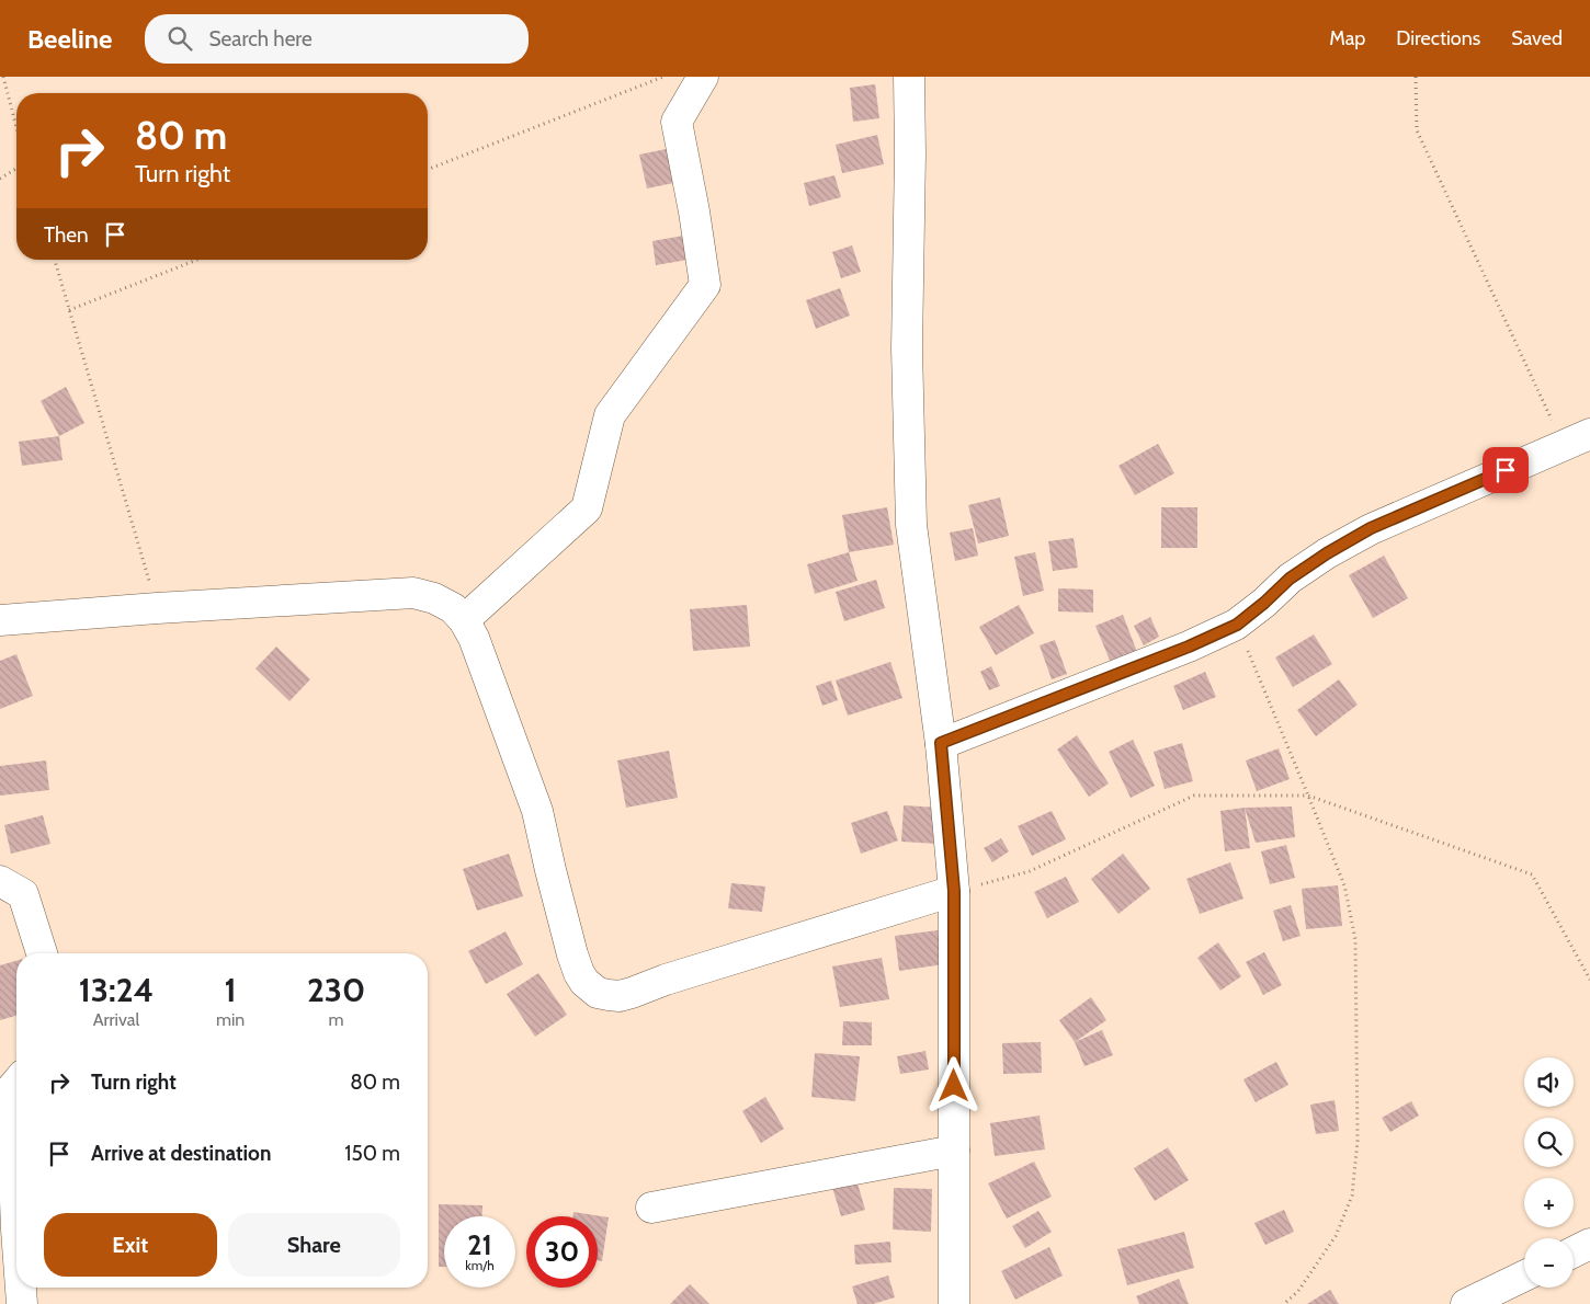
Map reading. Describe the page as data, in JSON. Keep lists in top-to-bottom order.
{
  "page": {
    "header": "Beeline",
    "search": "Search here",
    "nav": ["Map", "Directions", "Saved"],
    "turn": ["80 m", "Turn right"],
    "then": "Then",
    "eta": [
      "13:24",
      "Arrival",
      "1",
      "min",
      "230",
      "m"
    ],
    "list": [
      {
        "name": "Turn right",
        "value": "80 m"
      },
      {
        "name": "Arrive at destination",
        "value": "150 m"
      }
    ],
    "map_buttons": ["+", "−"],
    "buttons": ["Exit", "Share"],
    "speed": "21 km/h",
    "limit": "30"
  }
}
